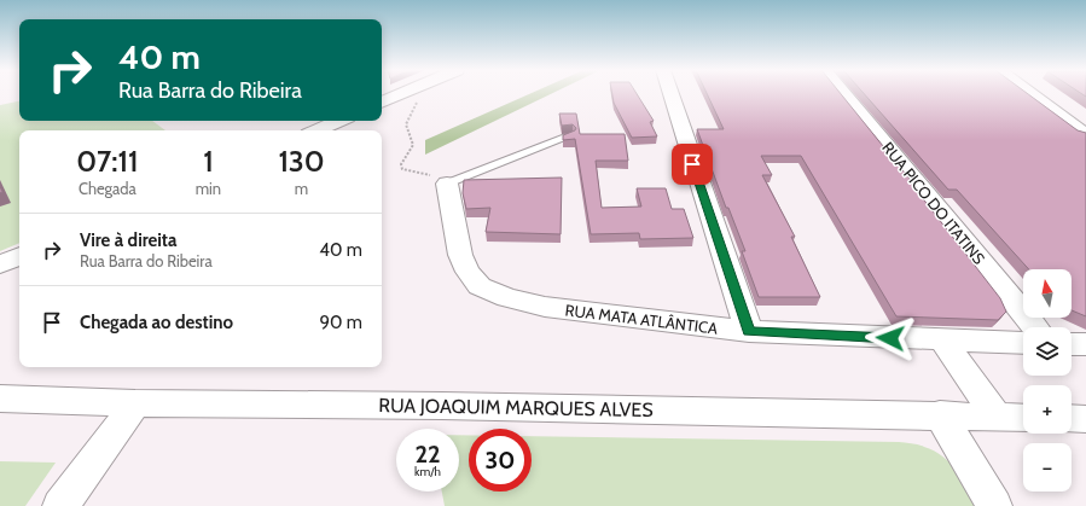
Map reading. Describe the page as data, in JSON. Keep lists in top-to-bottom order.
{
  "streets": {
    "street": ["RUA PICO DO ITATINS", "RUA MATA ATLÂNTICA", "RUA JOAQUIM MARQUES ALVES"]
  },
  "north": "top",
  "page": {
    "turn": ["40 m", "Rua Barra do Ribeira"],
    "eta": [
      "07:11",
      "Chegada",
      "1",
      "min",
      "130",
      "m"
    ],
    "list": [
      {
        "name": "Vire à direita",
        "note": "Rua Barra do Ribeira",
        "value": "40 m"
      },
      {
        "name": "Chegada ao destino",
        "value": "90 m"
      }
    ],
    "map_buttons": ["+", "−"],
    "speed": "22 km/h",
    "limit": "30"
  }
}
